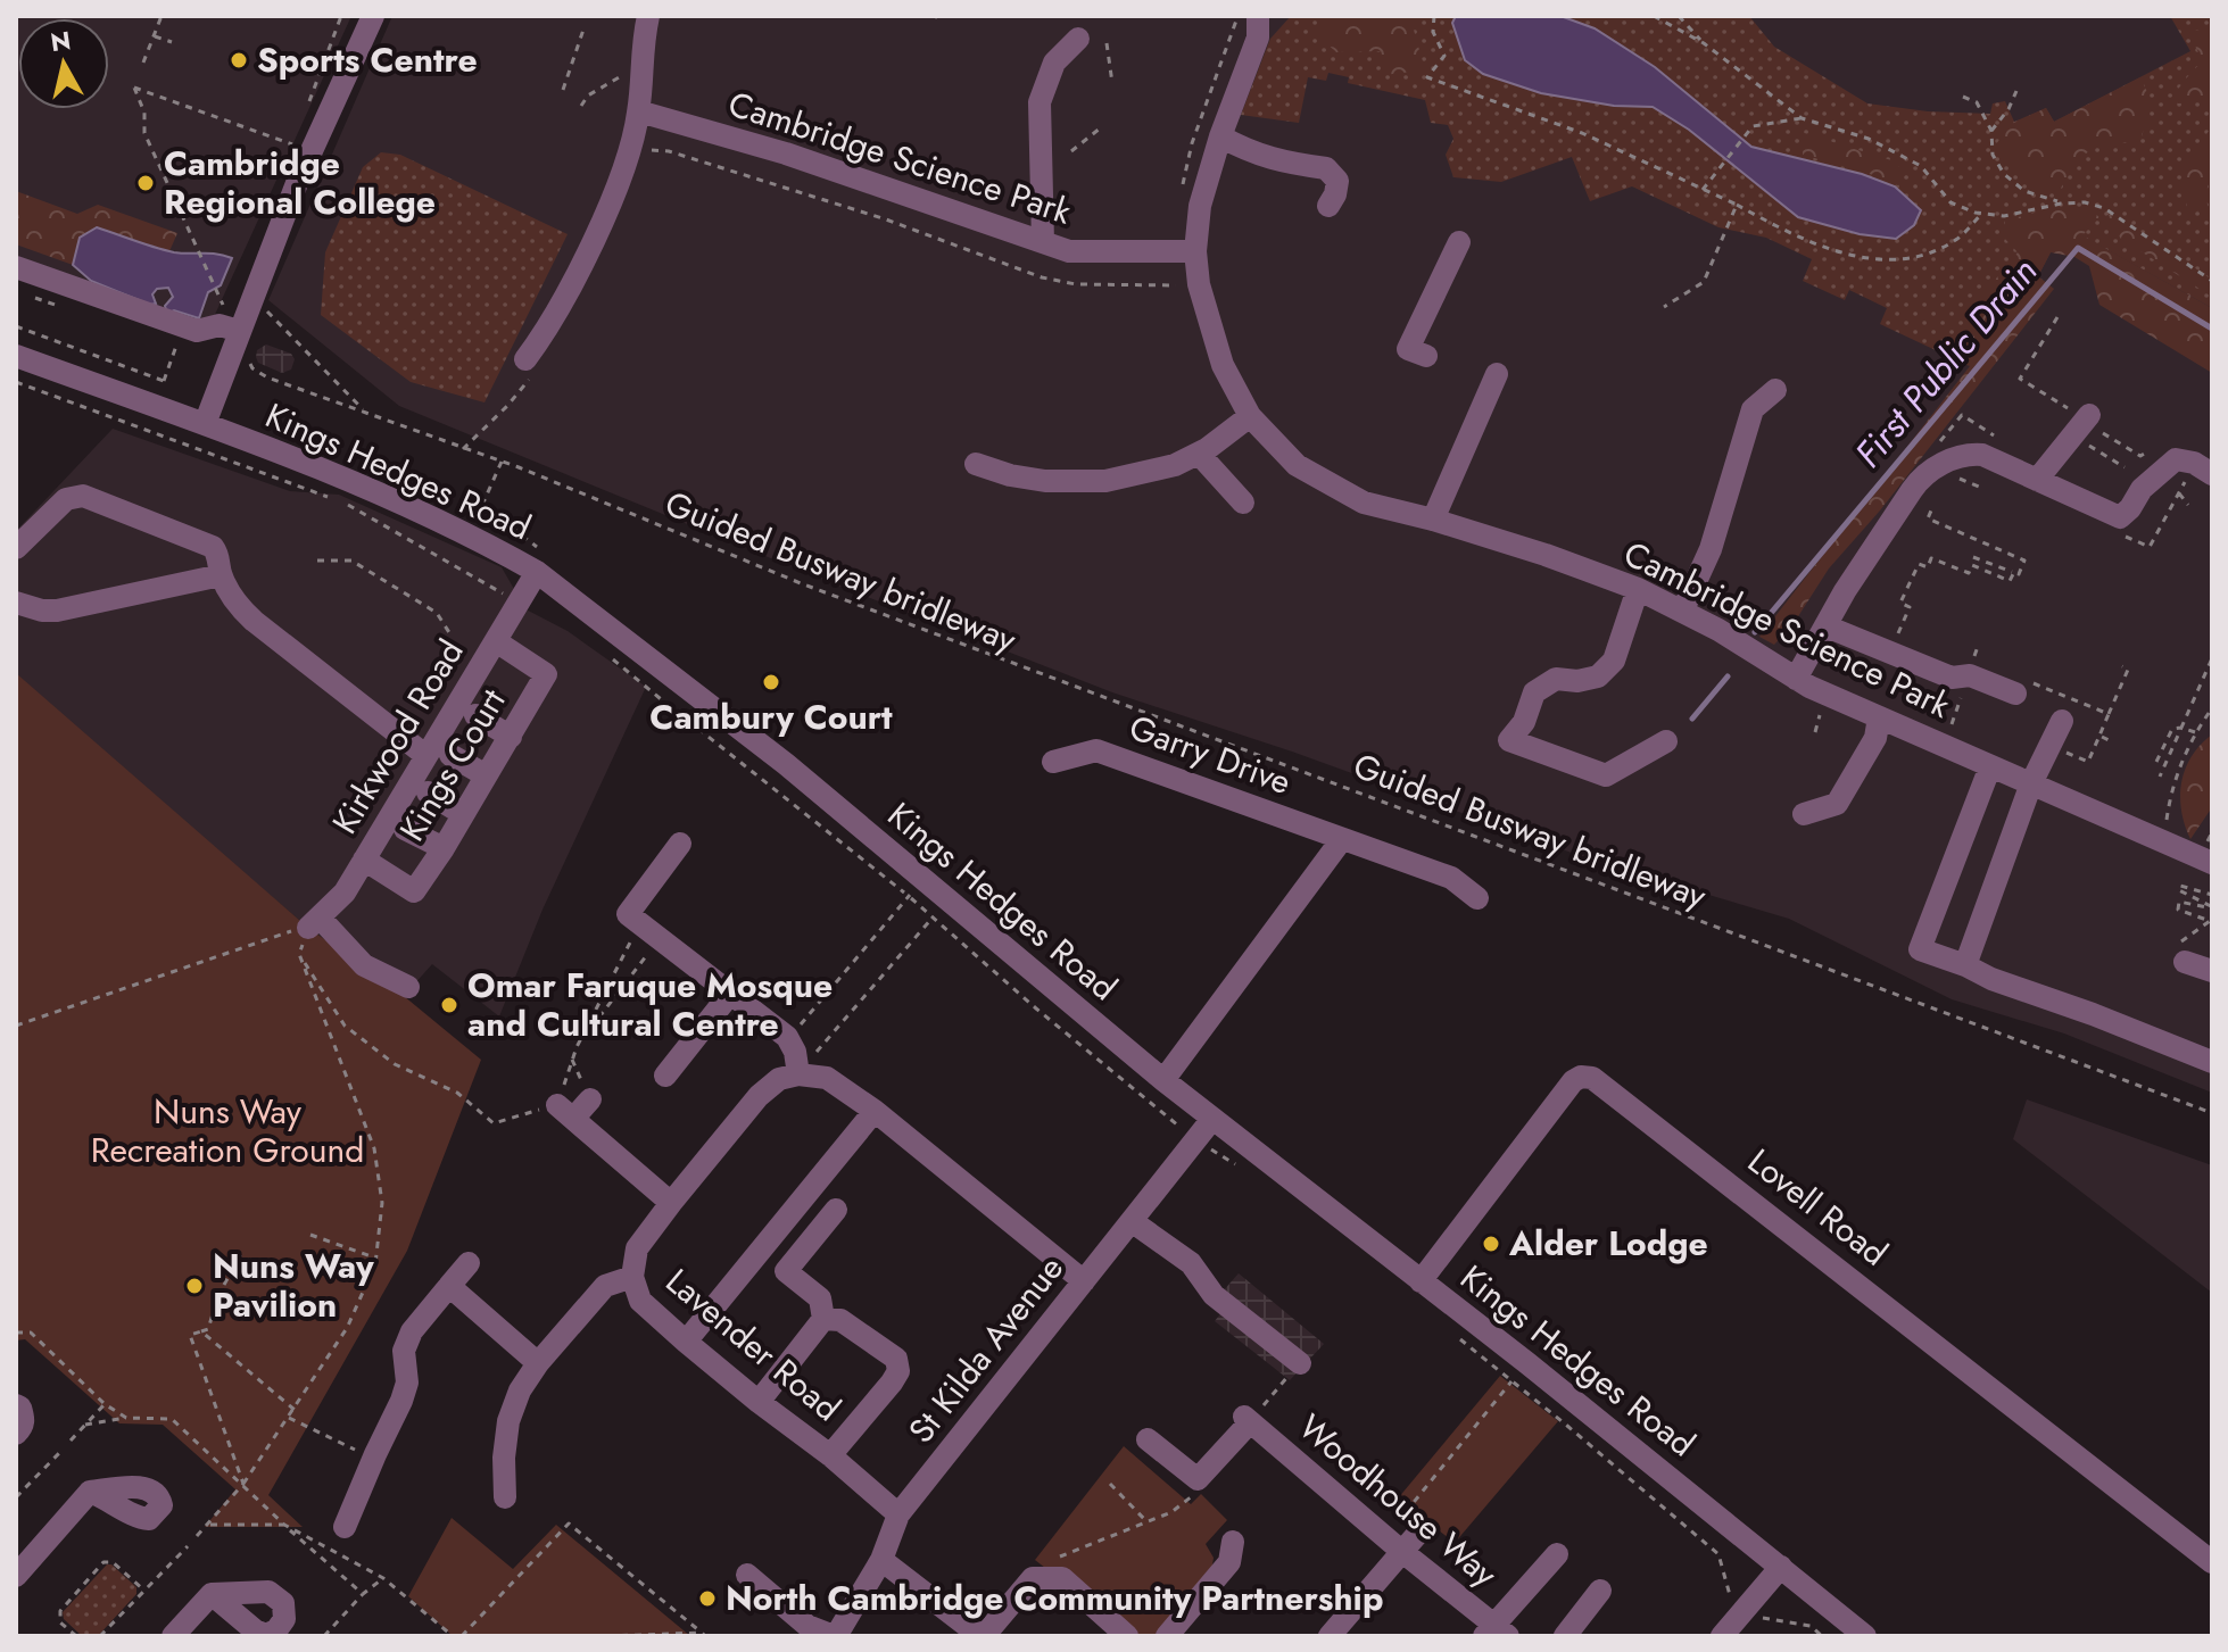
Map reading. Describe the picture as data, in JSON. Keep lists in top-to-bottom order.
{
  "streets": {
    "street": [
      "Cambridge Science Park",
      "Kings Hedges Road",
      "Kirkwood Road",
      "Garry Drive",
      "Kings Court",
      "Lovell Road",
      "Lavender Road",
      "St Kilda Avenue",
      "Woodhouse Way"
    ],
    "path": ["Guided Busway bridleway"]
  },
  "crossings": [
    ["Kings Hedges Road", "Kirkwood Road"],
    ["Kings Hedges Road", "Lovell Road"],
    ["Kings Hedges Road", "St Kilda Avenue"],
    ["Kirkwood Road", "Kings Court"],
    ["Lavender Road", "St Kilda Avenue"]
  ],
  "water": ["First Public Drain"],
  "parks": ["Nuns Way Recreation Ground"],
  "places": [
    "Sports Centre",
    "Cambridge Regional College",
    "Cambury Court",
    "Omar Faruque Mosque and Cultural Centre",
    "Alder Lodge",
    "Nuns Way Pavilion",
    "North Cambridge Community Partnership"
  ],
  "north": "top"
}
